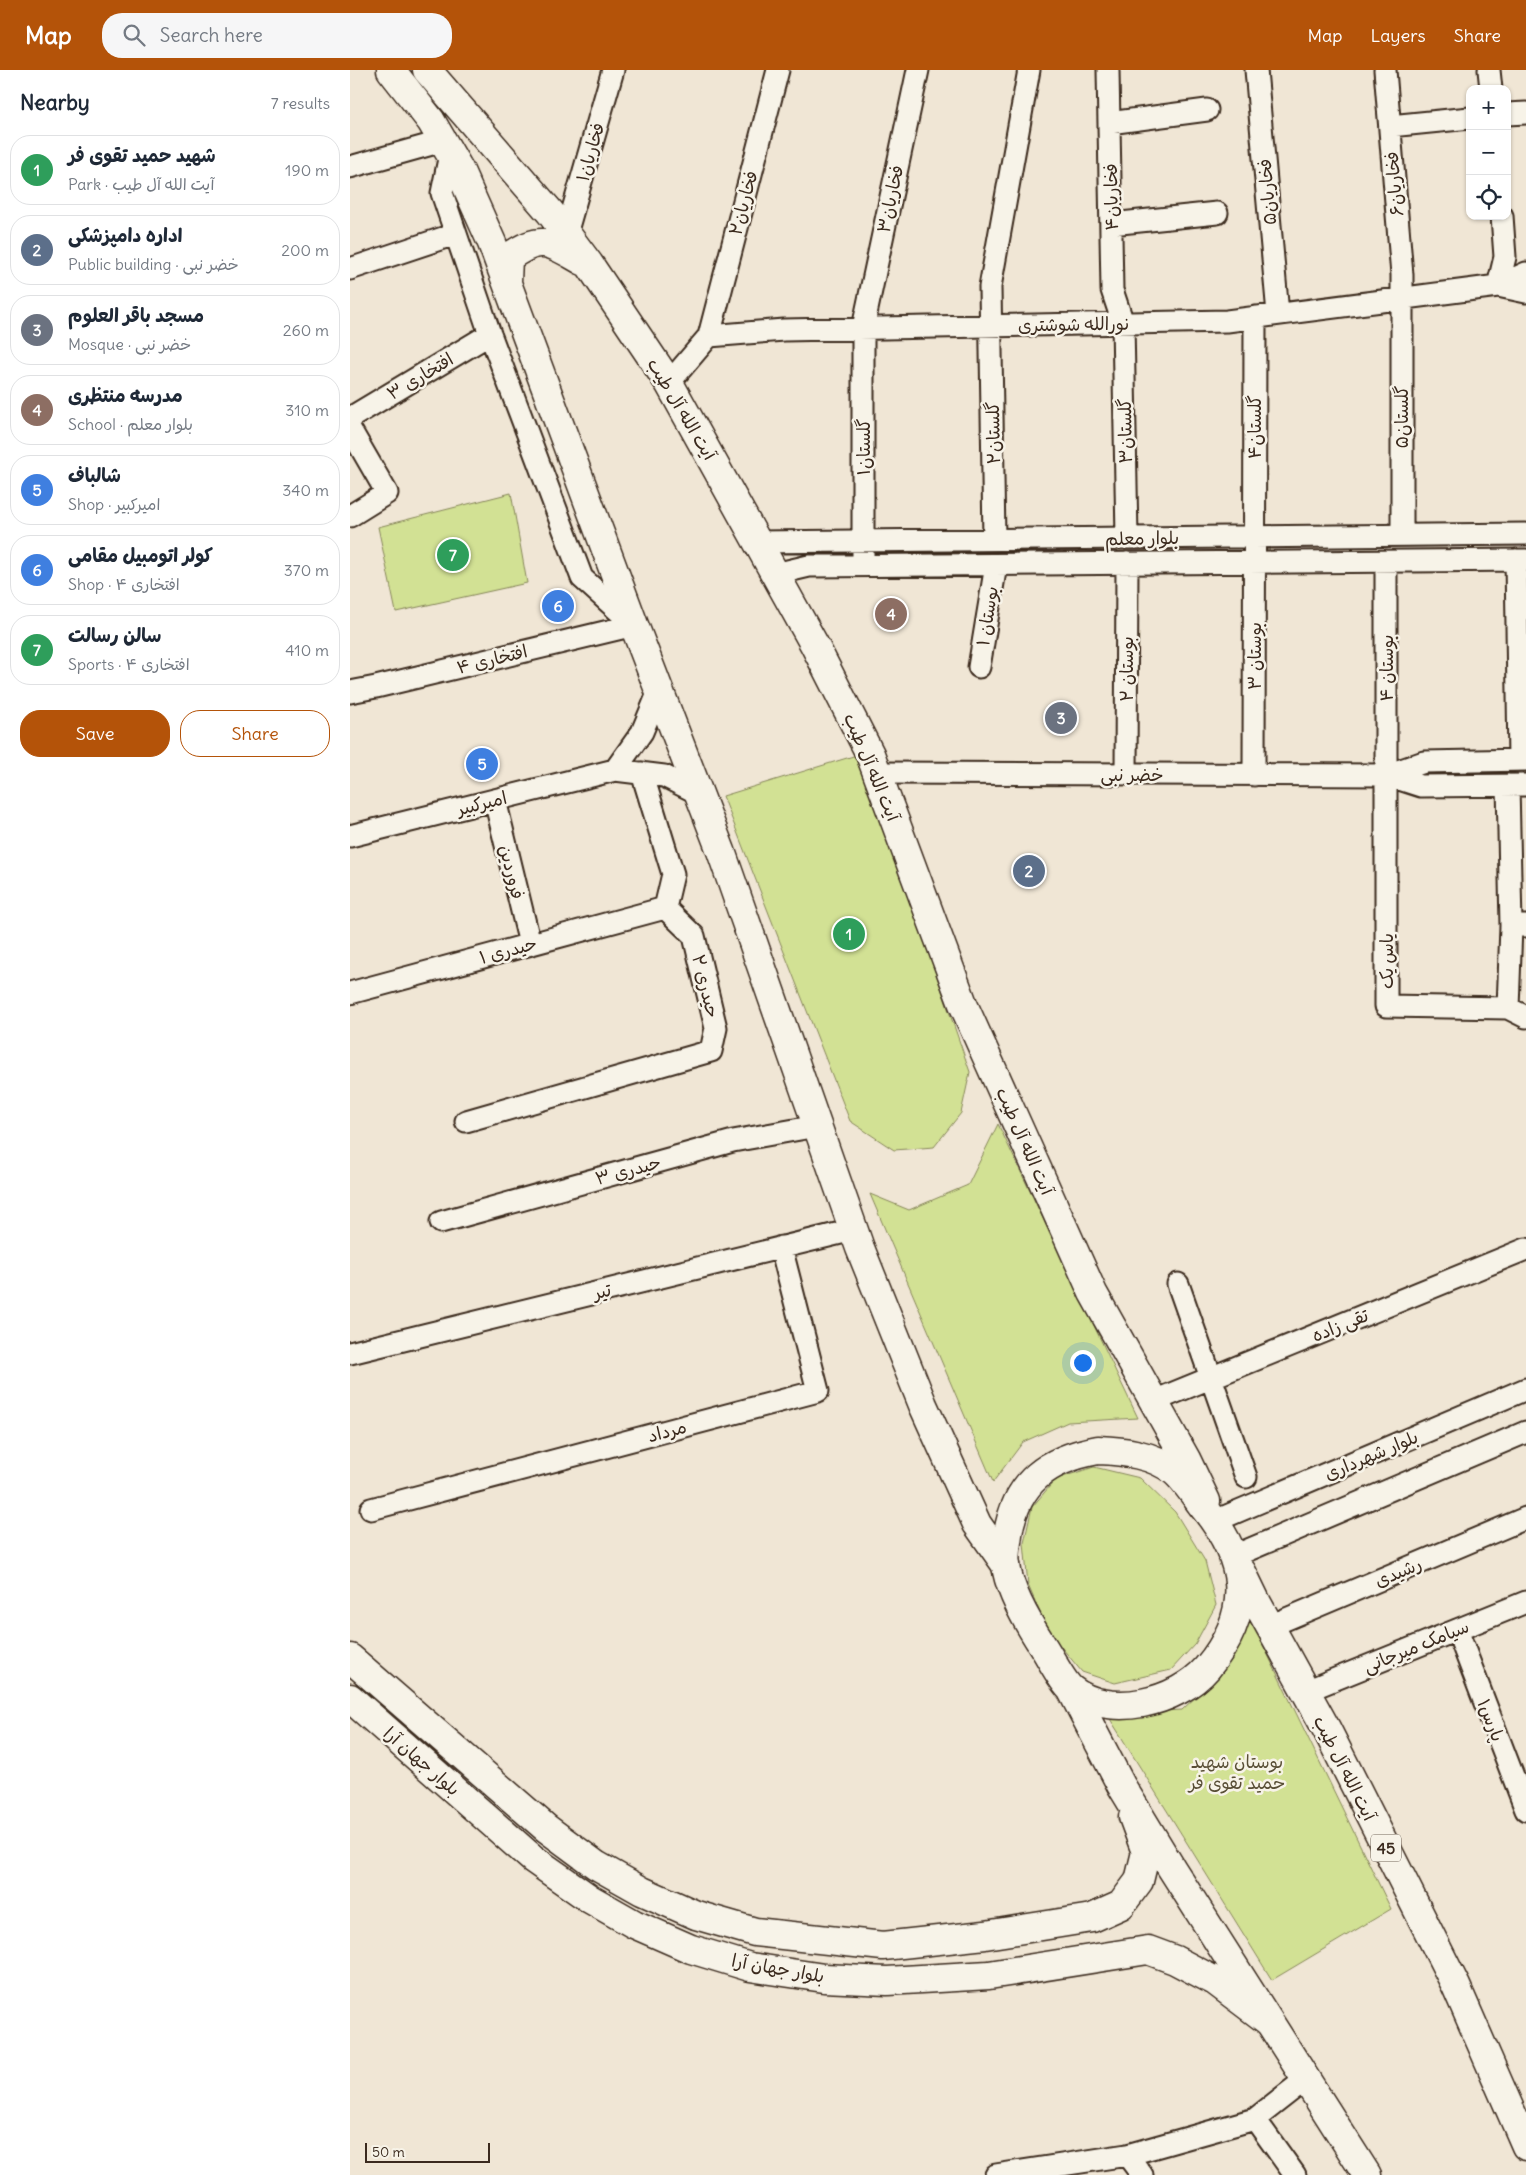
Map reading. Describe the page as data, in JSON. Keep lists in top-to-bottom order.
{
  "streets": {
    "main road": ["آیت الله آل طیب", "بلوار جهان آرا", "45"],
    "street": [
      "فخاریان۱",
      "فخاریان۶",
      "فخاریان۵",
      "فخاریان۴",
      "فخاریان۳",
      "فخاریان۲",
      "نورالله شوشتری",
      "افتخاری ۳",
      "گلستان۵",
      "گلستان۴",
      "گلستان۳",
      "گلستان۲",
      "گلستان۱",
      "بلوار معلم",
      "بوستان ۱",
      "بوستان ۳",
      "افتخاری ۴",
      "بوستان ۴",
      "بوستان ۲",
      "خضر نبی",
      "امیرکبیر",
      "فروردین",
      "حیدری ۱",
      "یاس یک",
      "حیدری ۲",
      "حیدری ۳",
      "تیر",
      "تقی زاده",
      "مرداد",
      "بلوار شهرداری",
      "رشیدی",
      "سیامک میرجانی",
      "پارس۱"
    ]
  },
  "crossings": [
    ["فخاریان۱", "آیت الله آل طیب"],
    ["فخاریان۶", "نورالله شوشتری"],
    ["فخاریان۶", "گلستان۵"],
    ["فخاریان۵", "نورالله شوشتری"],
    ["فخاریان۴", "نورالله شوشتری"],
    ["فخاریان۴", "گلستان۳"],
    ["فخاریان۳", "نورالله شوشتری"],
    ["فخاریان۳", "گلستان۱"],
    ["فخاریان۲", "نورالله شوشتری"],
    ["نورالله شوشتری", "گلستان۵"],
    ["نورالله شوشتری", "گلستان۴"],
    ["نورالله شوشتری", "گلستان۳"],
    ["نورالله شوشتری", "گلستان۲"],
    ["نورالله شوشتری", "گلستان۱"],
    ["آیت الله آل طیب", "بلوار معلم"],
    ["آیت الله آل طیب", "خضر نبی"],
    ["آیت الله آل طیب", "تقی زاده"],
    ["آیت الله آل طیب", "بلوار شهرداری"],
    ["آیت الله آل طیب", "رشیدی"],
    ["آیت الله آل طیب", "سیامک میرجانی"],
    ["گلستان۵", "بلوار معلم"],
    ["گلستان۴", "بلوار معلم"],
    ["گلستان۴", "بوستان ۳"],
    ["گلستان۳", "بلوار معلم"],
    ["گلستان۲", "بلوار معلم"],
    ["گلستان۱", "بلوار معلم"],
    ["بلوار معلم", "بوستان ۱"],
    ["بلوار معلم", "بوستان ۳"],
    ["بلوار معلم", "بوستان ۴"],
    ["بلوار معلم", "بوستان ۲"],
    ["بوستان ۳", "خضر نبی"],
    ["بوستان ۴", "خضر نبی"],
    ["بوستان ۴", "یاس یک"],
    ["بوستان ۲", "خضر نبی"],
    ["خضر نبی", "یاس یک"],
    ["امیرکبیر", "فروردین"],
    ["فروردین", "حیدری ۱"],
    ["حیدری ۱", "حیدری ۲"],
    ["تیر", "مرداد"],
    ["سیامک میرجانی", "پارس۱"]
  ],
  "parks": ["بوستان شهید حمید تقوی فر"],
  "scale_bar": "50 m",
  "page": {
    "header": "Map",
    "search": "Search here",
    "nav": ["Map", "Layers", "Share"],
    "heading": ["Nearby", "7 results"],
    "map_buttons": ["+", "−"],
    "list": [
      {
        "mark": "1",
        "name": "شهید حمید تقوی فر",
        "note": "Park · آیت الله آل طیب",
        "value": "190 m"
      },
      {
        "mark": "2",
        "name": "اداره دامپزشکی",
        "note": "Public building · خضر نبی",
        "value": "200 m"
      },
      {
        "mark": "3",
        "name": "مسجد باقر العلوم",
        "note": "Mosque · خضر نبی",
        "value": "260 m"
      },
      {
        "mark": "4",
        "name": "مدرسه منتظری",
        "note": "School · بلوار معلم",
        "value": "310 m"
      },
      {
        "mark": "5",
        "name": "شالباف",
        "note": "Shop · امیرکبیر",
        "value": "340 m"
      },
      {
        "mark": "6",
        "name": "کولر اتومبیل مقامی",
        "note": "Shop · افتخاری ۴",
        "value": "370 m"
      },
      {
        "mark": "7",
        "name": "سالن رسالت",
        "note": "Sports · افتخاری ۴",
        "value": "410 m"
      }
    ],
    "pins": [
      "7",
      "6",
      "4",
      "3",
      "5",
      "2",
      "1"
    ],
    "buttons": ["Save", "Share"],
    "scale": "50 m"
  }
}
